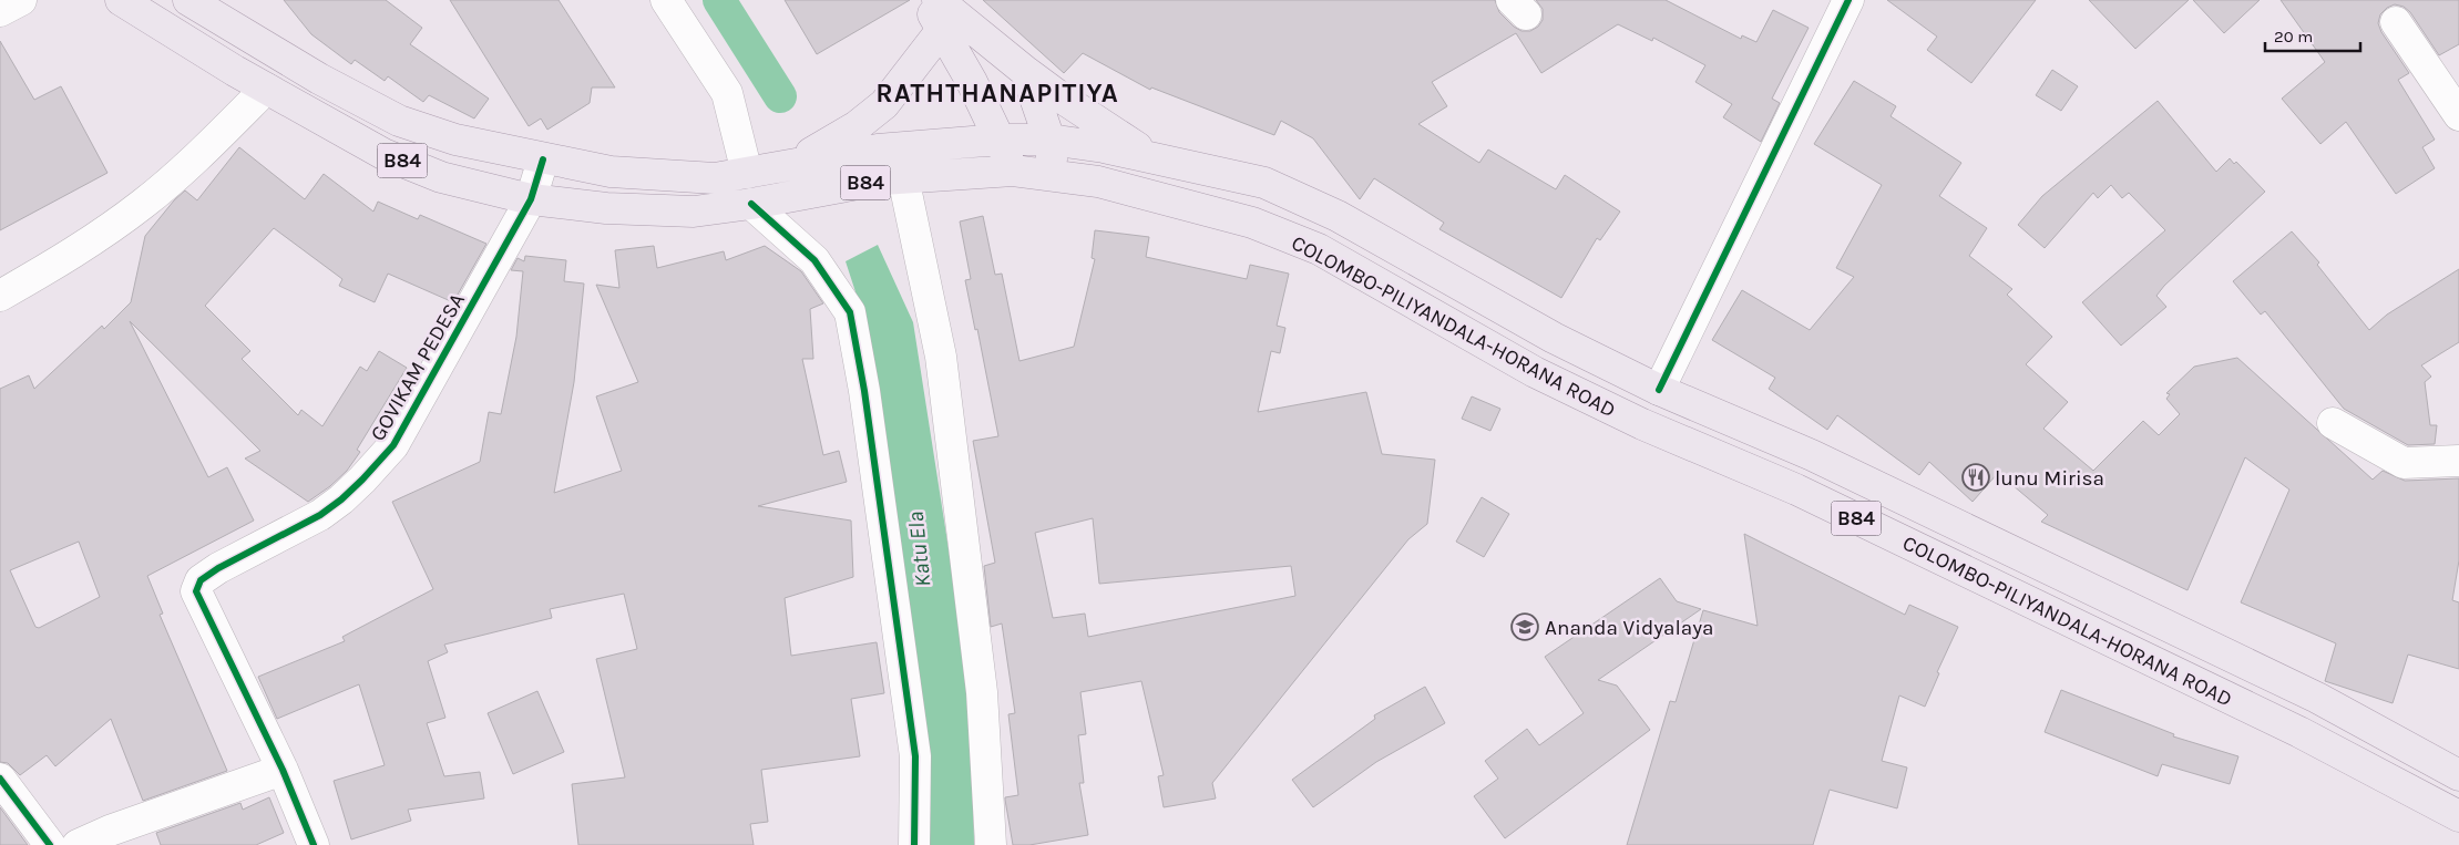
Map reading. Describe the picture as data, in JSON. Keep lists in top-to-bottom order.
{
  "streets": {
    "main road": ["B84", "COLOMBO-PILIYANDALA-HORANA ROAD"],
    "street": ["GOVIKAM PEDESA"]
  },
  "crossings": [
    ["COLOMBO-PILIYANDALA-HORANA ROAD", "GOVIKAM PEDESA"]
  ],
  "districts": ["RATHTHANAPITIYA"],
  "water": ["Katu Ela"],
  "places": {
    "restaurant": ["lunu Mirisa"],
    "school or university": ["Ananda Vidyalaya"]
  },
  "scale_bar": "20 m"
}
